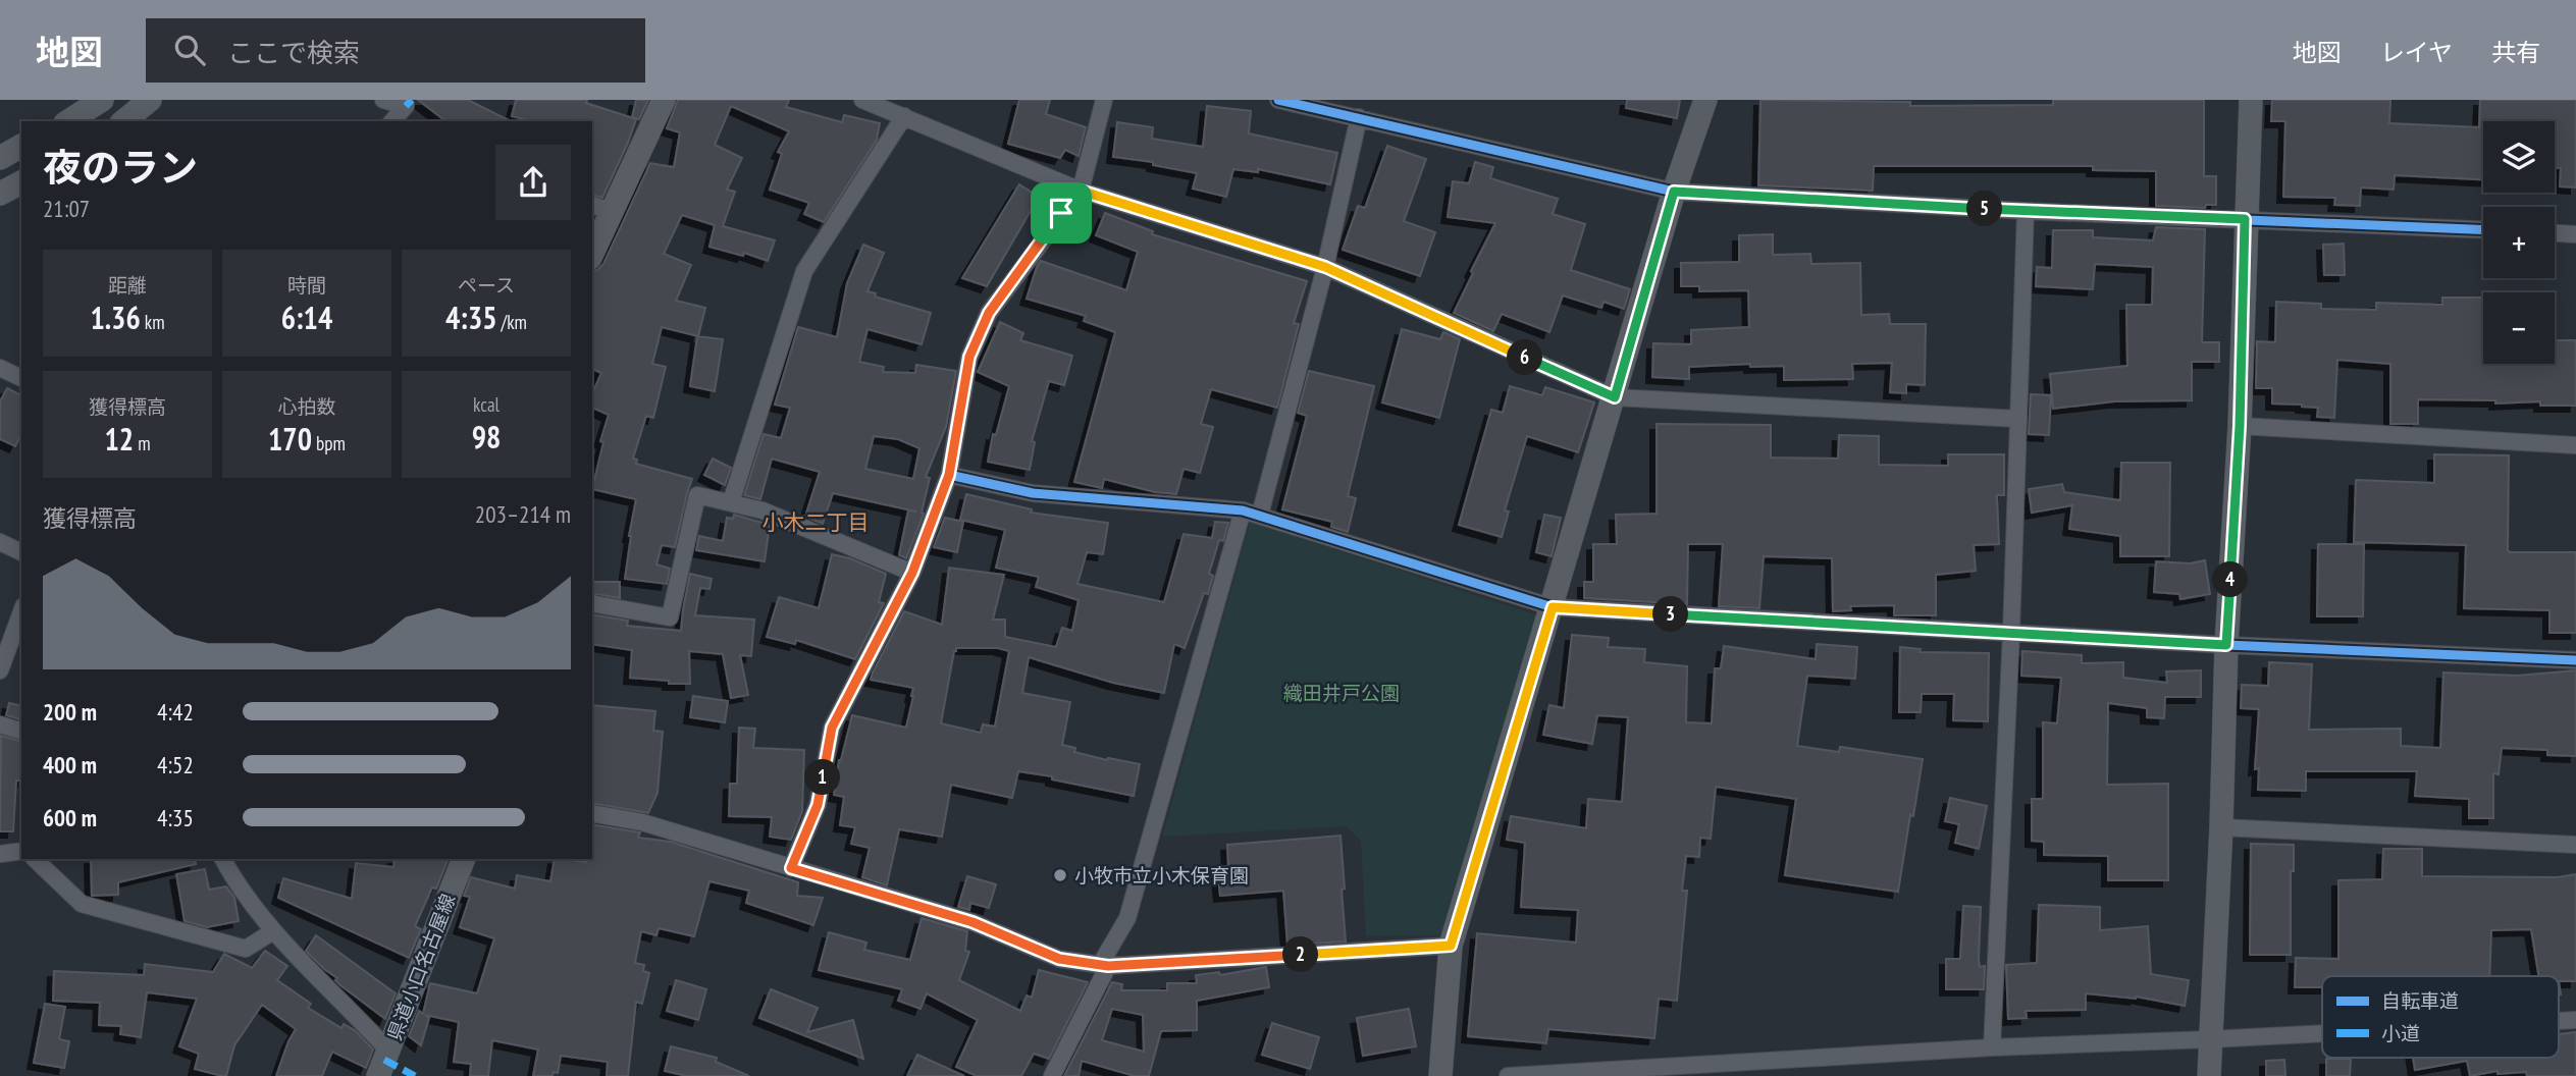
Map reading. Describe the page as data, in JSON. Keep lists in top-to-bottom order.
{
  "streets": {
    "street": ["県道小口名古屋線"]
  },
  "districts": ["小木二丁目"],
  "parks": ["織田井戸公園"],
  "places": ["小牧市立小木保育園"],
  "legend": ["自転車道", "小道"],
  "page": {
    "header": "地図",
    "search": "ここで検索",
    "nav": ["地図", "レイヤ", "共有"],
    "map_buttons": ["+", "−"],
    "heading": ["夜のラン", "21:07"],
    "pins": [
      "5",
      "6",
      "4",
      "3",
      "1",
      "2"
    ],
    "stats": [
      ["距離", "1.36 km"],
      ["時間", "6:14"],
      ["ペース", "4:35 /km"],
      ["獲得標高", "12 m"],
      ["心拍数", "170 bpm"],
      ["kcal", "98"]
    ],
    "chart": ["獲得標高", "203–214 m"],
    "list": [
      {
        "name": "200 m",
        "note": "4:42"
      },
      {
        "name": "400 m",
        "note": "4:52"
      },
      {
        "name": "600 m",
        "note": "4:35"
      }
    ]
  }
}
